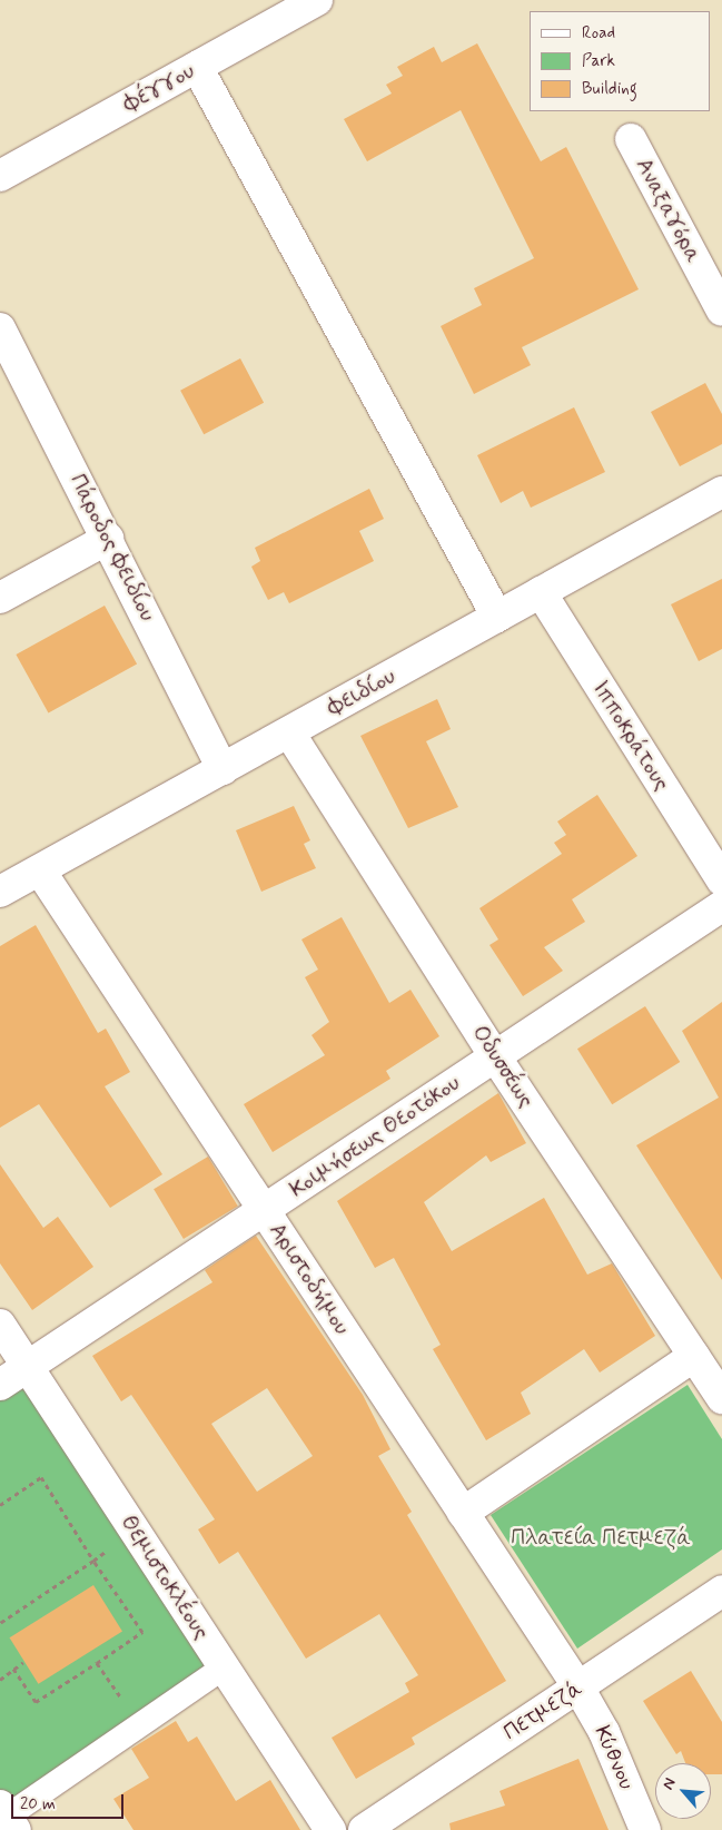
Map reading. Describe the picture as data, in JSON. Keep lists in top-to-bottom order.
{
  "streets": {
    "street": [
      "Φέγγου",
      "Αναξαγόρα",
      "Πάροδος Φειδίου",
      "Φειδίου",
      "Ιπποκράτους",
      "Οδυσσέως",
      "Κοιμήσεως Θεοτόκου",
      "Αριστοδήμου",
      "Θεμιστοκλέους",
      "Πετμεζά",
      "Κύθνου"
    ]
  },
  "crossings": [
    ["Πάροδος Φειδίου", "Φειδίου"],
    ["Φειδίου", "Ιπποκράτους"],
    ["Φειδίου", "Οδυσσέως"],
    ["Φειδίου", "Αριστοδήμου"],
    ["Οδυσσέως", "Κοιμήσεως Θεοτόκου"],
    ["Κοιμήσεως Θεοτόκου", "Αριστοδήμου"],
    ["Κοιμήσεως Θεοτόκου", "Θεμιστοκλέους"],
    ["Αριστοδήμου", "Πετμεζά"],
    ["Αριστοδήμου", "Κύθνου"],
    ["Πετμεζά", "Κύθνου"]
  ],
  "parks": ["Πλατεία Πετμεζά"],
  "legend": ["Road", "Park", "Building"],
  "scale_bar": "20 m",
  "north": "top left"
}
